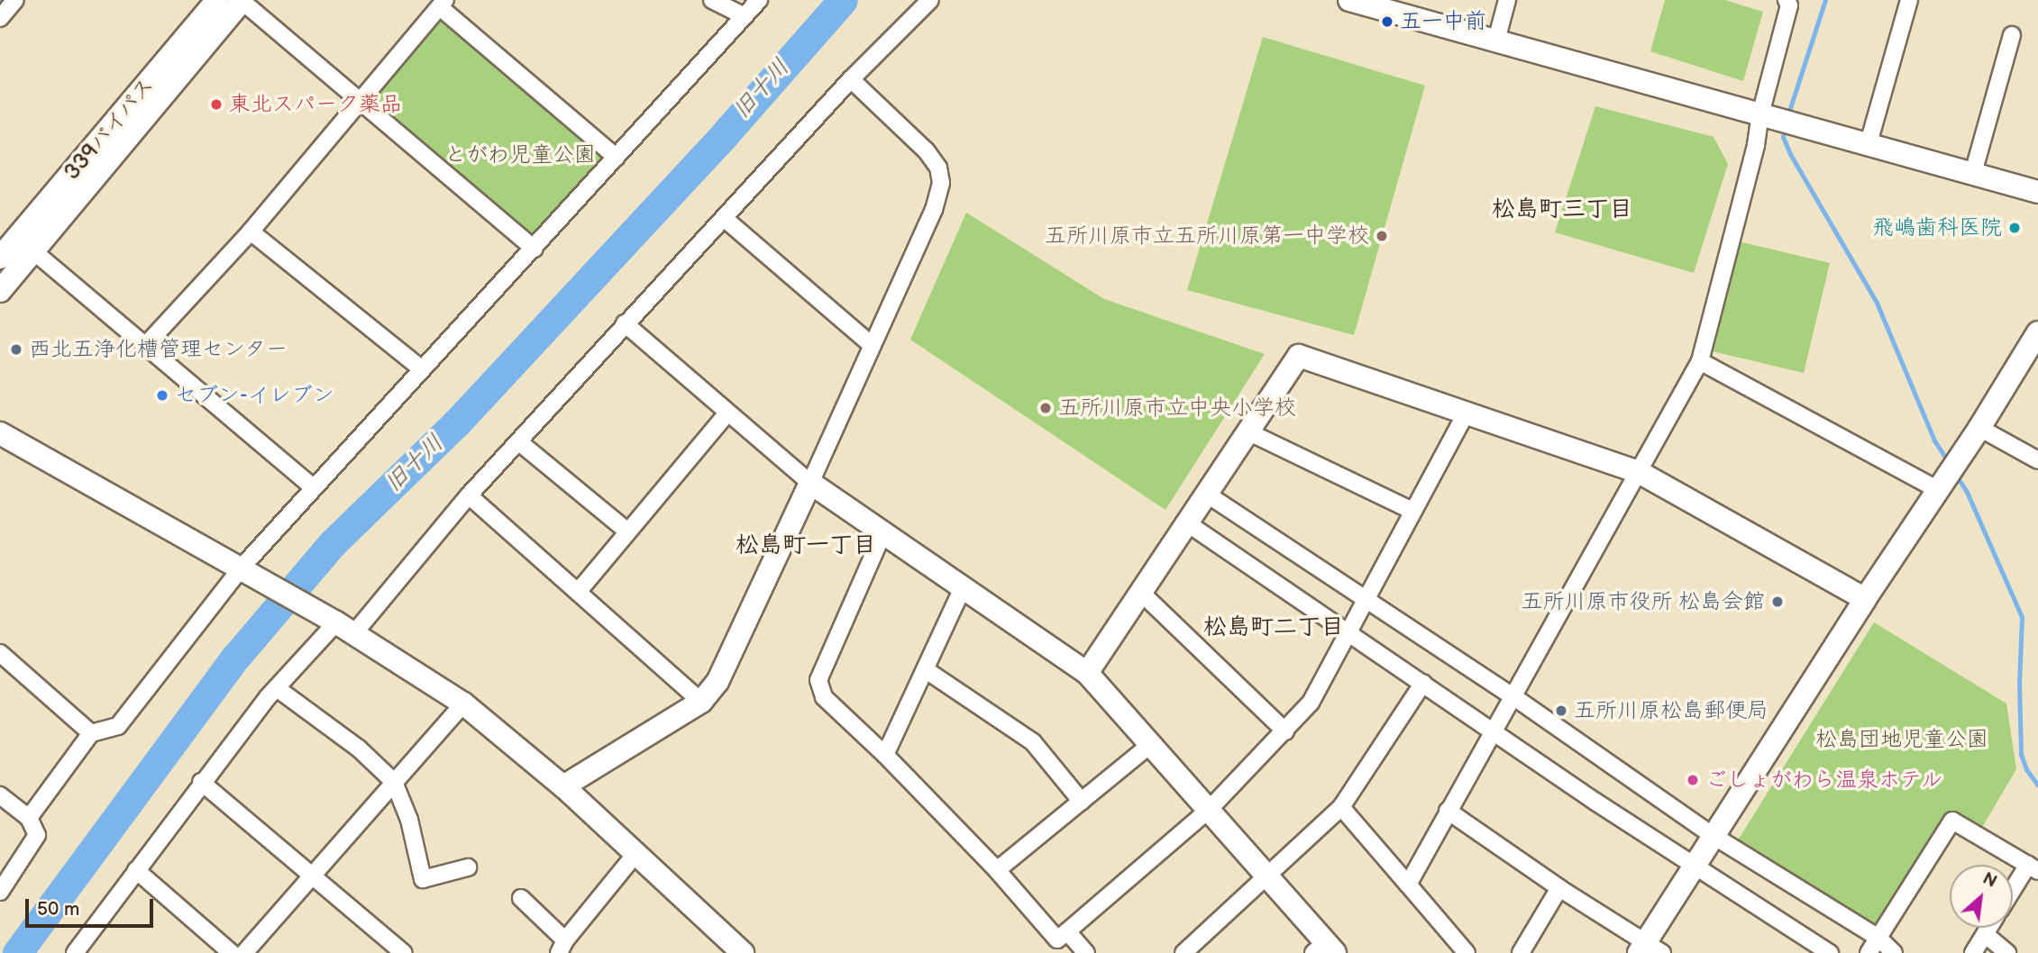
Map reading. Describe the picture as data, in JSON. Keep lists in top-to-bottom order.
{
  "streets": {
    "street": ["339バイパス"]
  },
  "districts": ["松島町三丁目", "松島町一丁目", "松島町二丁目"],
  "water": ["旧十川"],
  "parks": ["とがわ児童公園", "松島団地児童公園"],
  "places": [
    "五一中前",
    "東北スパーク薬品",
    "飛嶋歯科医院",
    "五所川原市立五所川原第一中学校",
    "西北五浄化槽管理センター",
    "セブン-イレブン",
    "五所川原市立中央小学校",
    "五所川原市役所 松島会館",
    "五所川原松島郵便局",
    "ごしょがわら温泉ホテル"
  ],
  "scale_bar": "50 m",
  "north": "top right"
}
